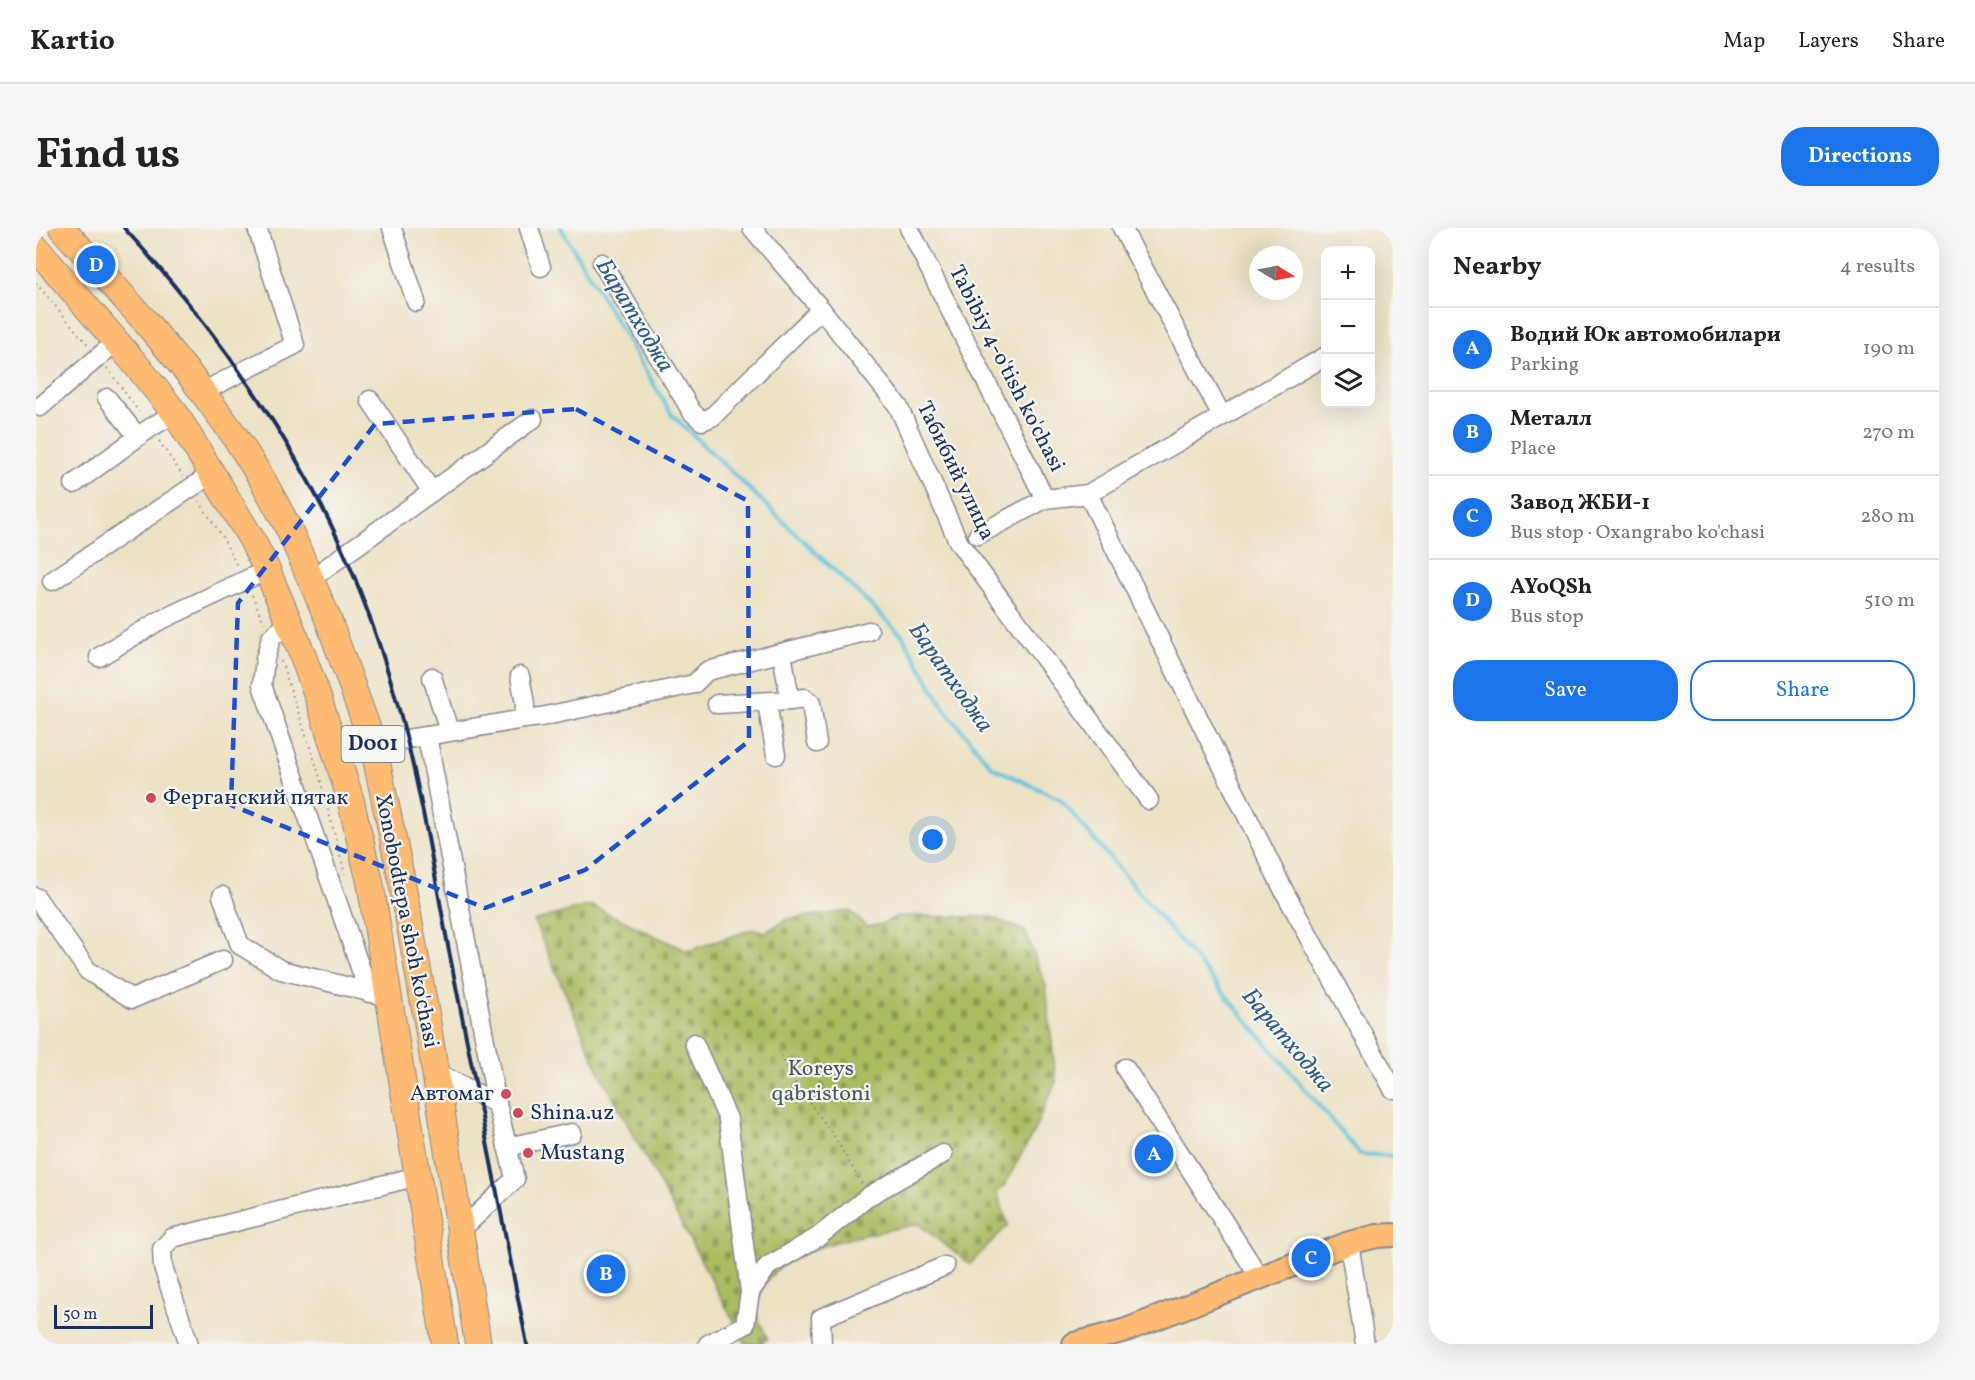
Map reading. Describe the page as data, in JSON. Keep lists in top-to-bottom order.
{
  "streets": {
    "highway": ["D001", "Xonobodtepa shoh ko'chasi"],
    "street": ["Tabibiy 4-o'tish ko'chasi", "Табибий улица"]
  },
  "water": ["Баратходжа"],
  "parks": ["Koreys qabristoni"],
  "places": [
    "Ферганский пятак",
    "Автомаг",
    "Shina.uz",
    "Mustang"
  ],
  "scale_bar": "50 m",
  "north": "right",
  "page": {
    "header": "Kartio",
    "nav": ["Map", "Layers", "Share"],
    "title": "Find us",
    "buttons": [
      "Directions",
      ["Save", "Share"]
    ],
    "heading": ["Nearby", "4 results"],
    "pins": [
      "D",
      "A",
      "C",
      "B"
    ],
    "map_buttons": ["+", "−"],
    "list": [
      {
        "mark": "A",
        "name": "Водий Юк автомобилари",
        "note": "Parking",
        "value": "190 m"
      },
      {
        "mark": "B",
        "name": "Металл",
        "note": "Place",
        "value": "270 m"
      },
      {
        "mark": "C",
        "name": "Завод ЖБИ-1",
        "note": "Bus stop · Oxangrabo ko'chasi",
        "value": "280 m"
      },
      {
        "mark": "D",
        "name": "AYoQSh",
        "note": "Bus stop",
        "value": "510 m"
      }
    ],
    "scale": "50 m"
  }
}
